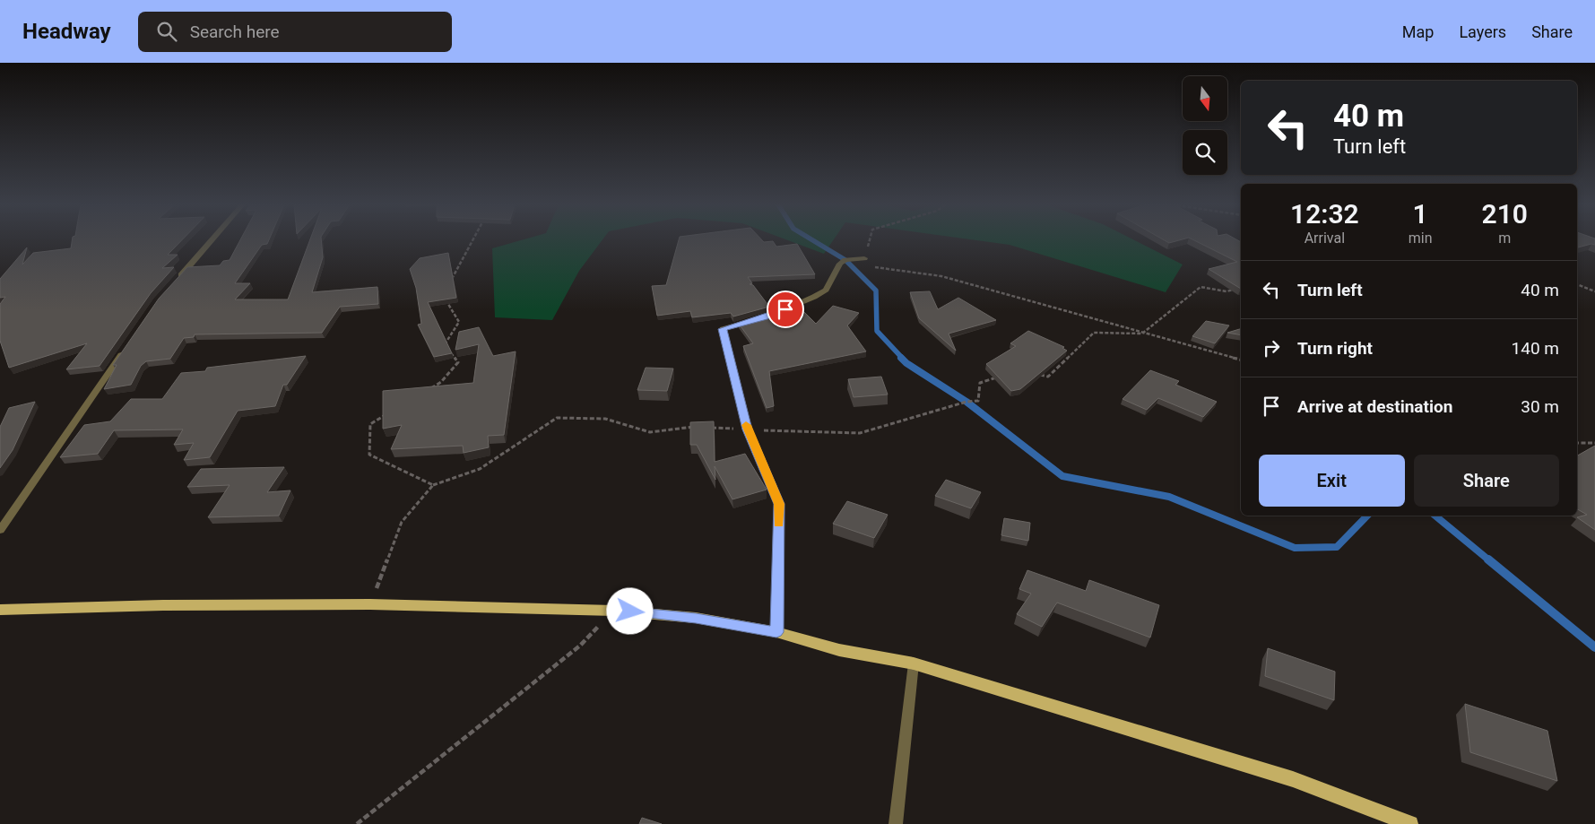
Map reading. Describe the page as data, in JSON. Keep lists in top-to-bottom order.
{
  "north": "bottom",
  "page": {
    "header": "Headway",
    "search": "Search here",
    "nav": ["Map", "Layers", "Share"],
    "turn": ["40 m", "Turn left"],
    "eta": [
      "12:32",
      "Arrival",
      "1",
      "min",
      "210",
      "m"
    ],
    "list": [
      {
        "name": "Turn left",
        "value": "40 m"
      },
      {
        "name": "Turn right",
        "value": "140 m"
      },
      {
        "name": "Arrive at destination",
        "value": "30 m"
      }
    ],
    "buttons": ["Exit", "Share"]
  }
}
